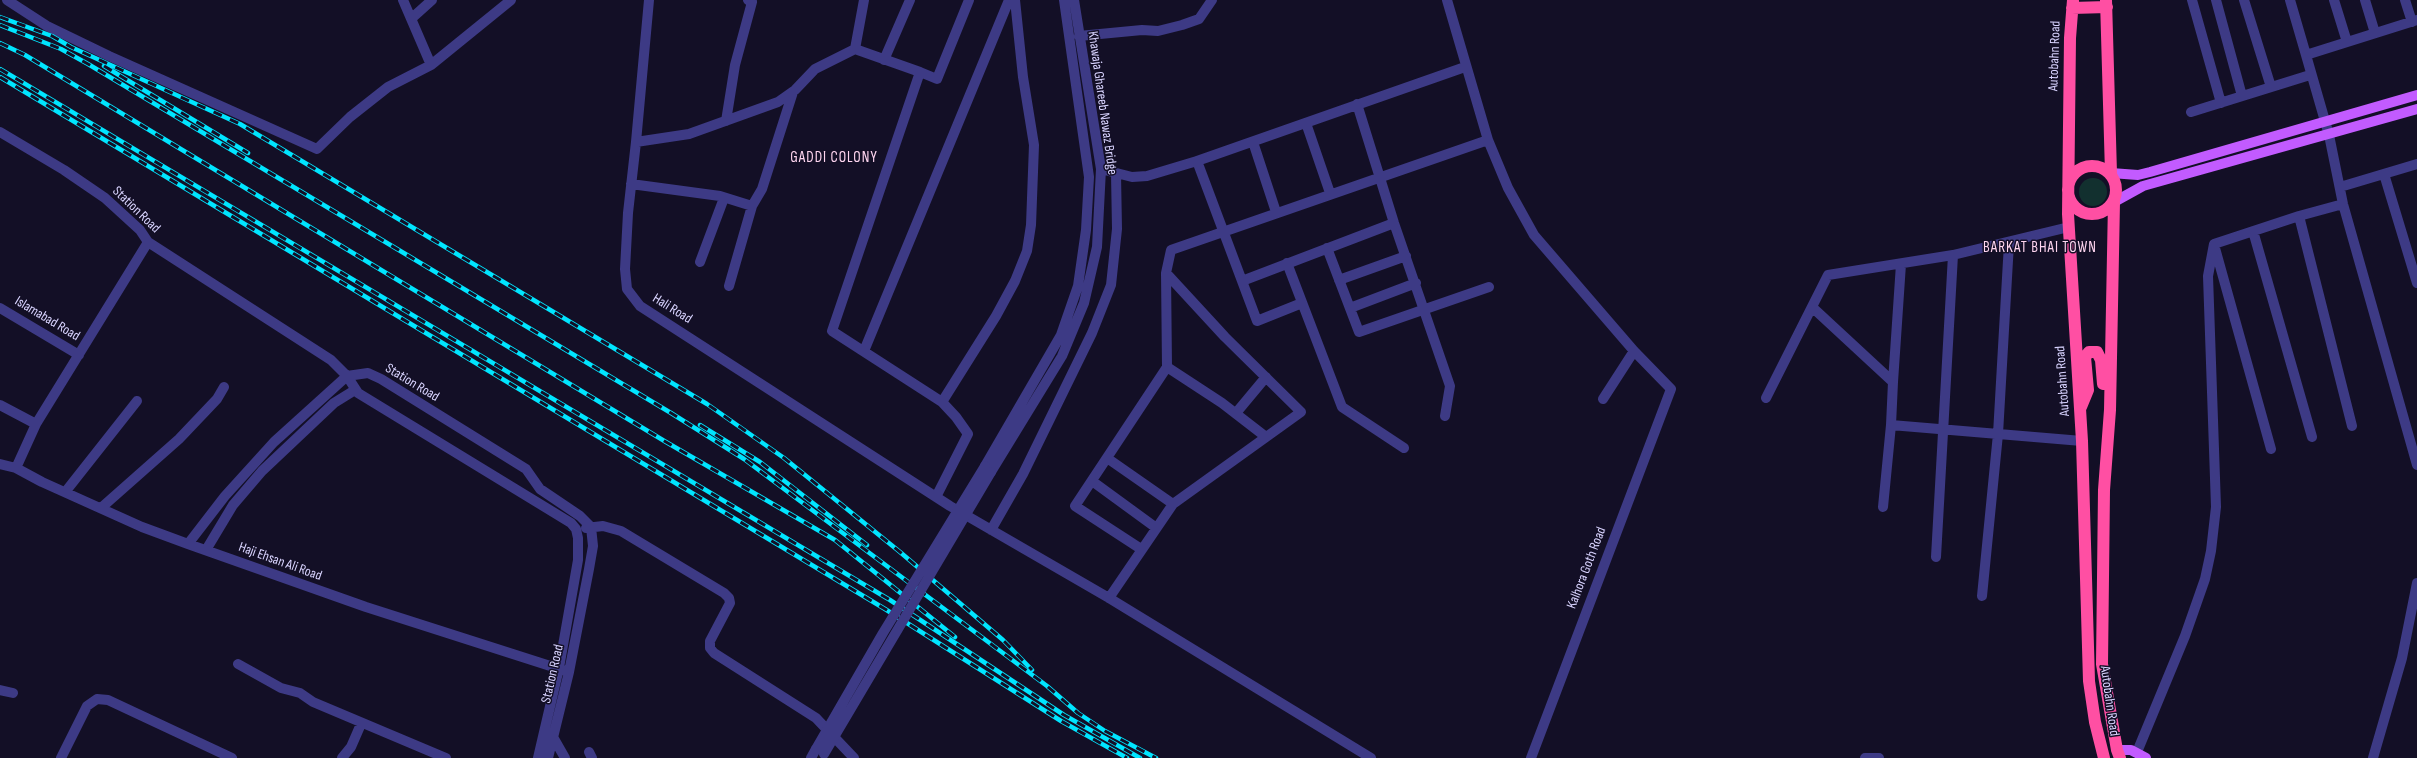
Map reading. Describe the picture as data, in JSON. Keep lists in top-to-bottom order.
{
  "streets": {
    "highway": ["Autobahn Road"],
    "street": [
      "Khawaja Ghareeb Nawaz Bridge",
      "Station Road",
      "Hali Road",
      "Islamabad Road",
      "Haji Ehsan Ali Road",
      "Kalhora Goth Road"
    ]
  },
  "crossings": [
    ["Station Road", "Haji Ehsan Ali Road"]
  ],
  "districts": ["GADDI COLONY", "BARKAT BHAI TOWN"]
}
